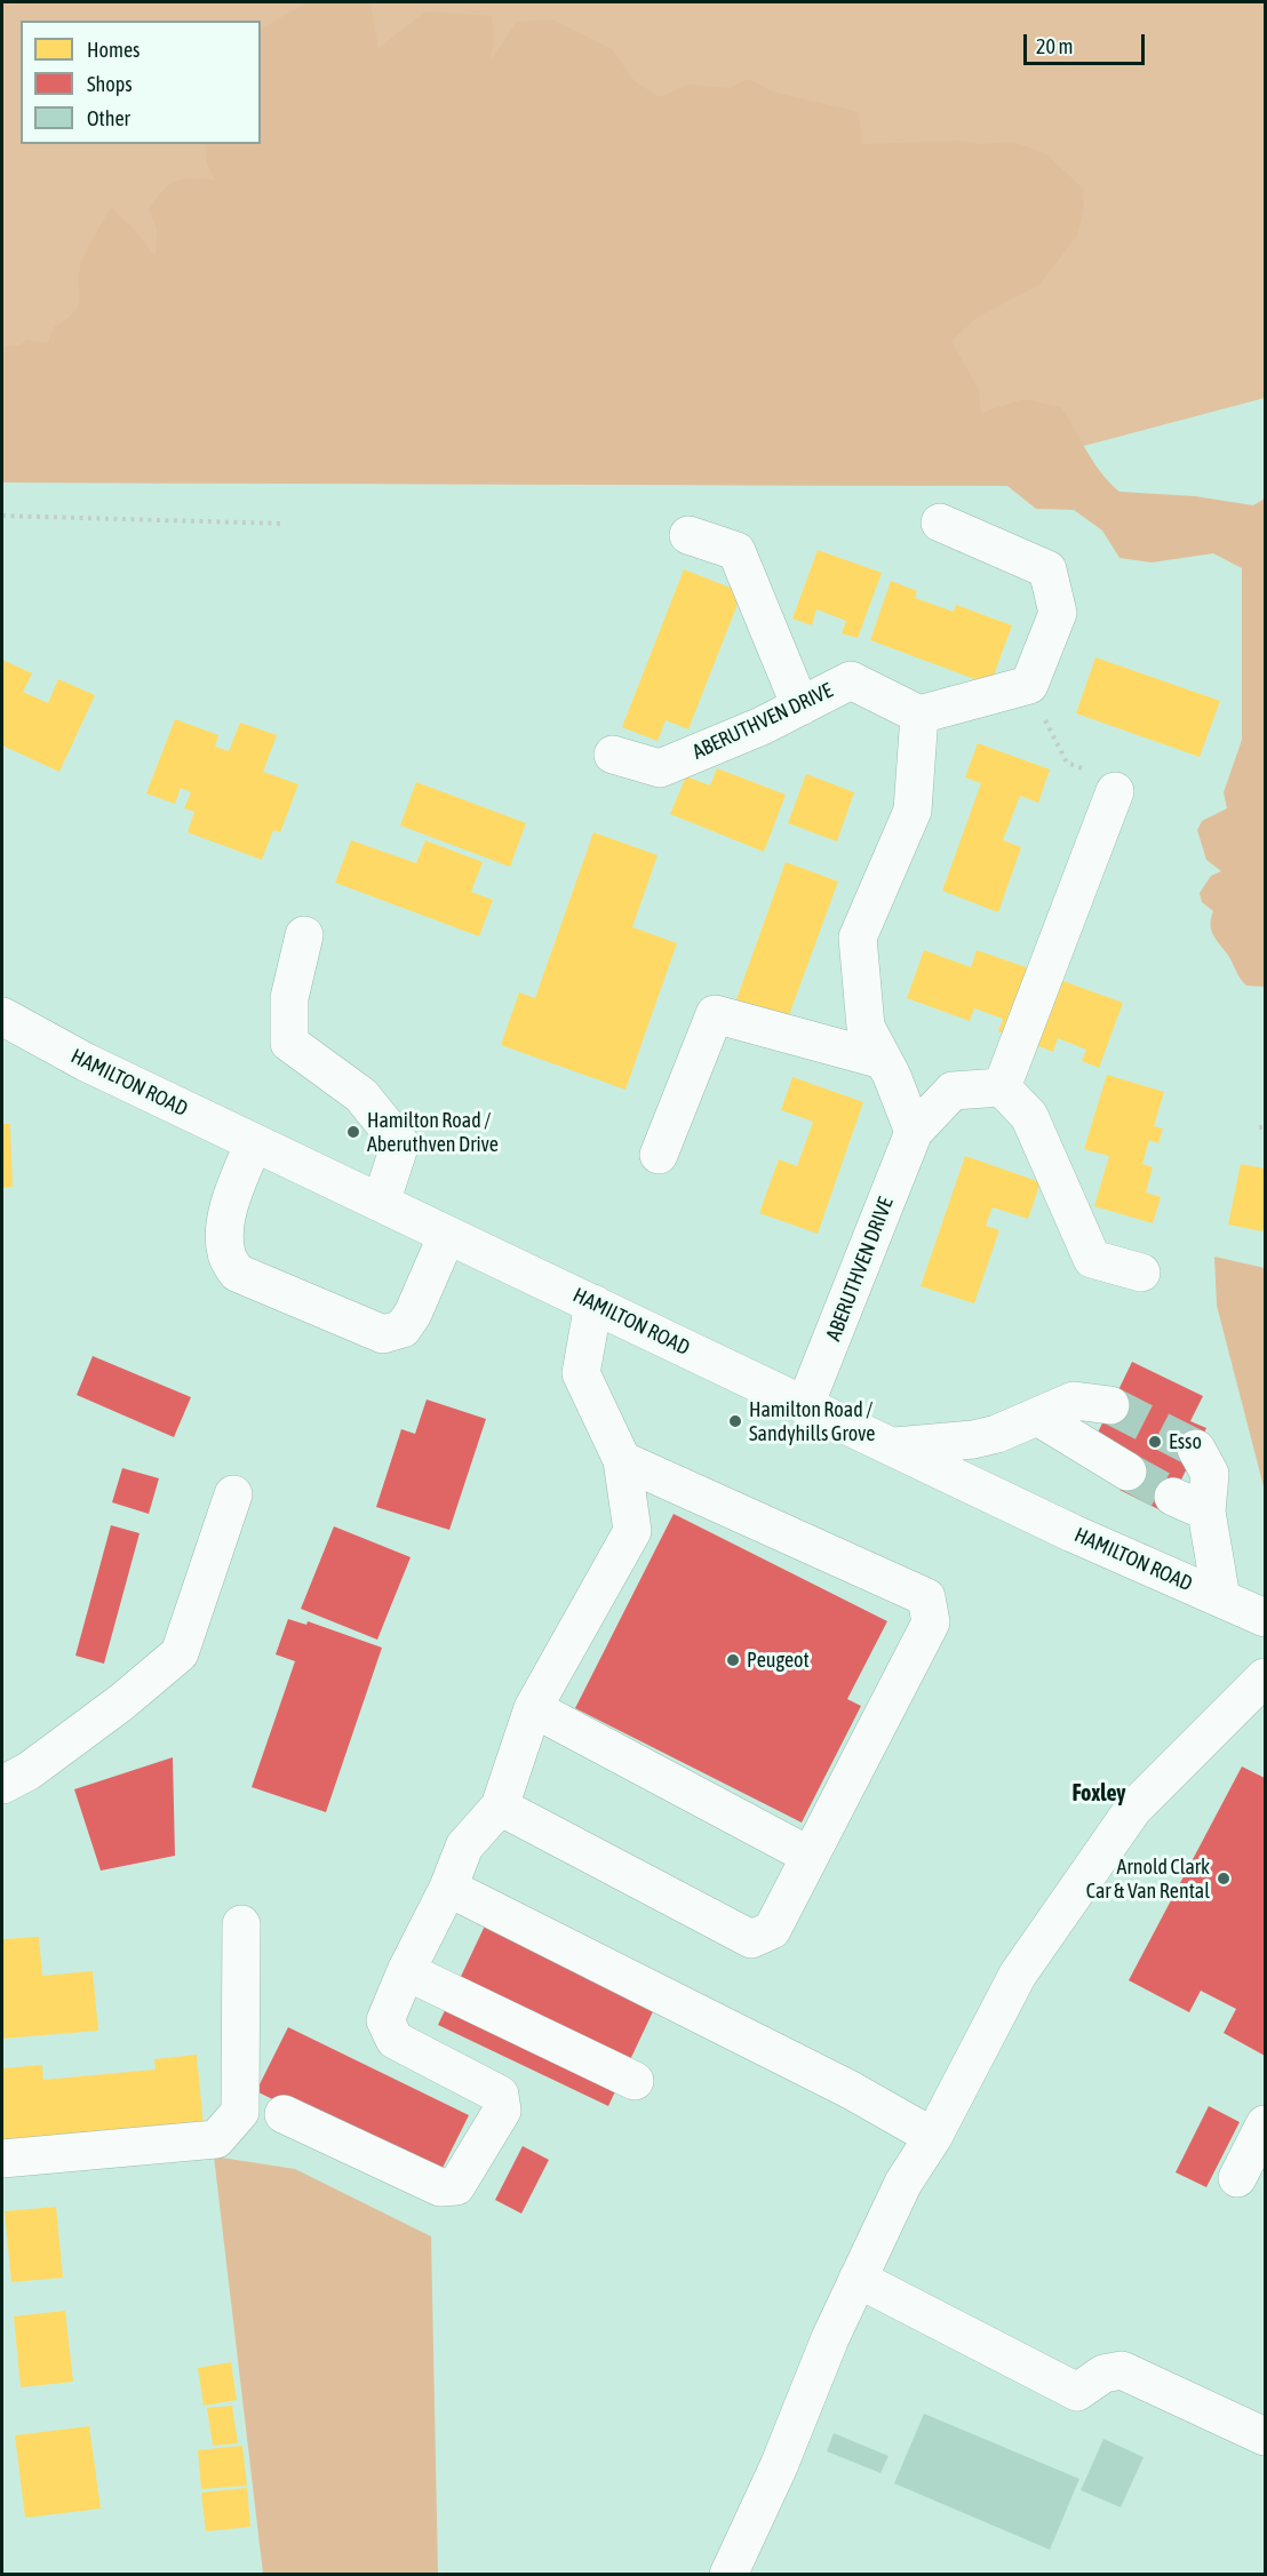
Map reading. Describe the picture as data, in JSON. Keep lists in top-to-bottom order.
{
  "streets": {
    "street": ["ABERUTHVEN DRIVE", "HAMILTON ROAD"]
  },
  "crossings": [
    ["ABERUTHVEN DRIVE", "HAMILTON ROAD"]
  ],
  "districts": ["Foxley"],
  "places": [
    "Hamilton Road / Aberuthven Drive",
    "Hamilton Road / Sandyhills Grove",
    "Esso",
    "Peugeot",
    "Arnold Clark Car & Van Rental"
  ],
  "legend": ["Homes", "Shops", "Other"],
  "scale_bar": "20 m"
}
